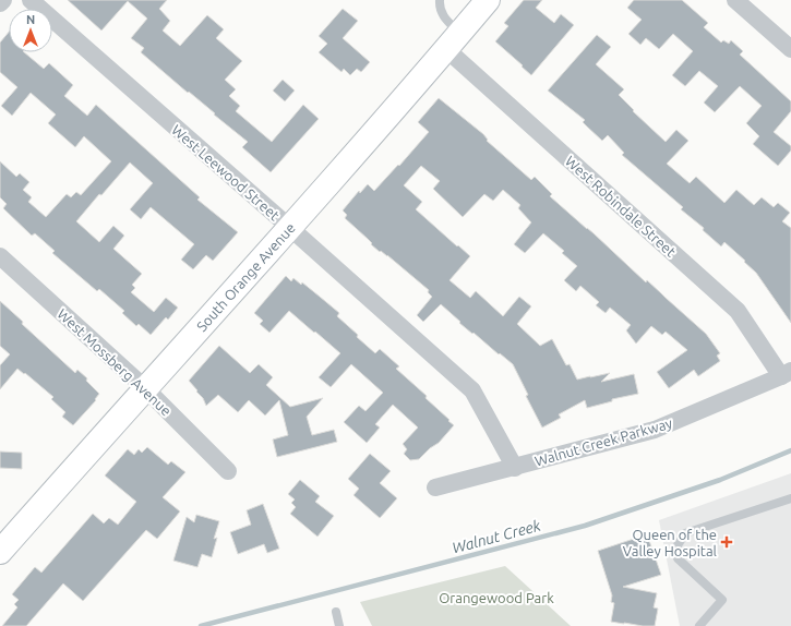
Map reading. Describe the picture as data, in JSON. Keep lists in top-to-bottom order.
{
  "streets": {
    "street": [
      "West Leewood Street",
      "West Robindale Street",
      "South Orange Avenue",
      "West Mossberg Avenue",
      "Walnut Creek Parkway"
    ]
  },
  "crossings": [
    ["West Leewood Street", "South Orange Avenue"],
    ["West Leewood Street", "Walnut Creek Parkway"],
    ["West Robindale Street", "South Orange Avenue"],
    ["West Robindale Street", "Walnut Creek Parkway"],
    ["South Orange Avenue", "West Mossberg Avenue"]
  ],
  "water": ["Walnut Creek"],
  "parks": ["Orangewood Park"],
  "places": {
    "health": ["Queen of the Valley Hospital"]
  },
  "north": "top"
}
